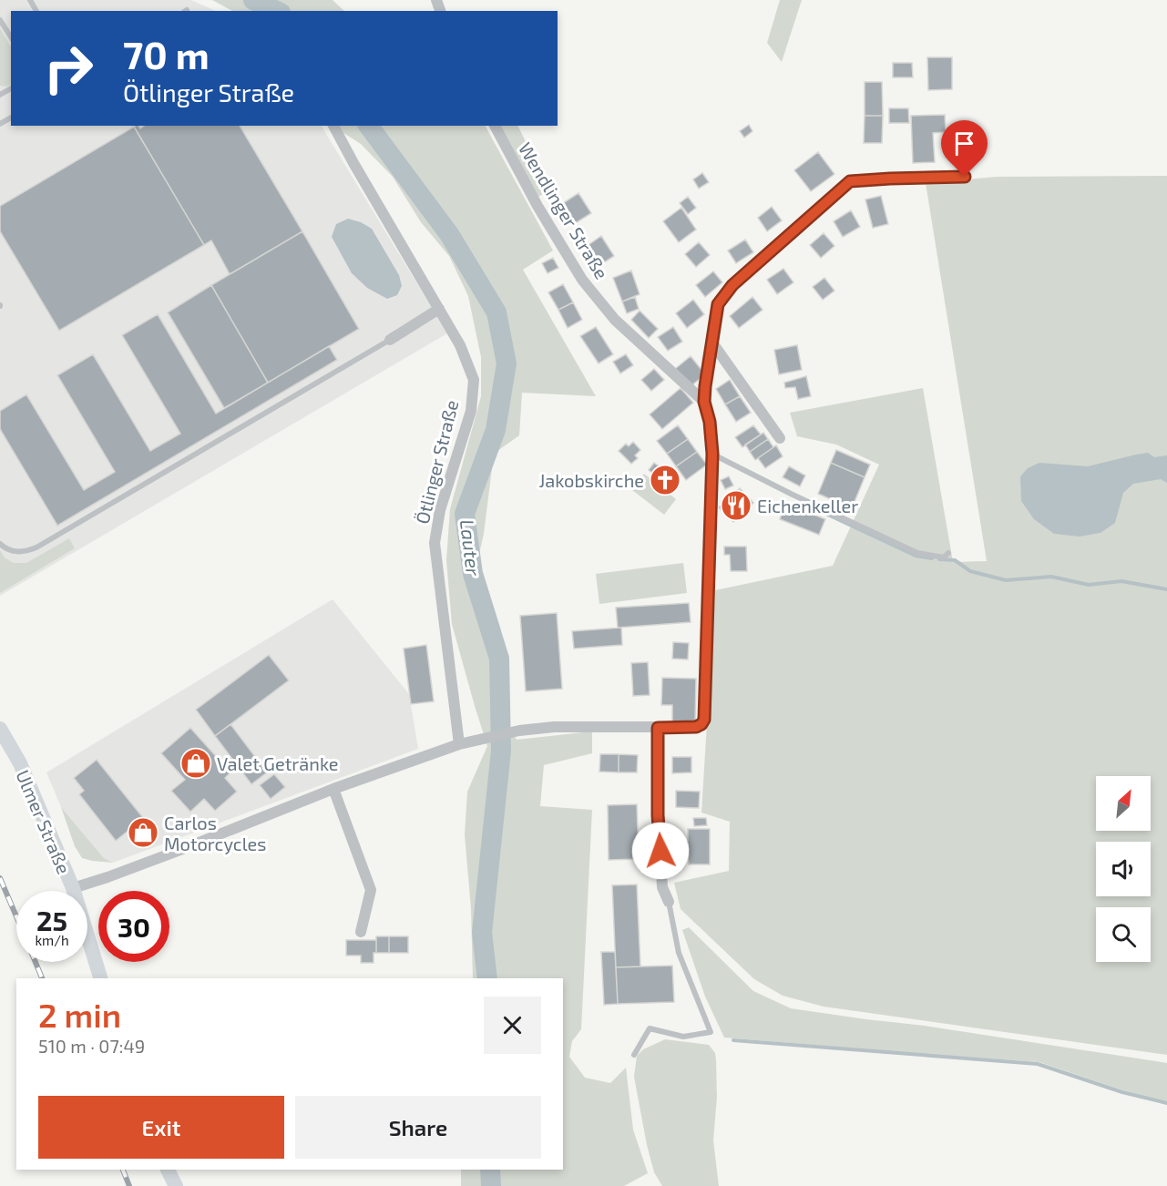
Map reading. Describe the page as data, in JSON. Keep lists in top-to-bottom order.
{
  "streets": {
    "main road": ["Ulmer Straße"],
    "street": ["Wendlinger Straße", "Ötlinger Straße"]
  },
  "water": ["Lauter"],
  "places": {
    "church": ["Jakobskirche"],
    "restaurant": ["Eichenkeller"],
    "shop": ["Valet Getränke", "Carlos Motorcycles"]
  },
  "north": "top right",
  "page": {
    "turn": ["70 m", "Ötlinger Straße"],
    "speed": "25 km/h",
    "limit": "30",
    "heading": ["2 min", "510 m · 07:49"],
    "buttons": ["Exit", "Share"]
  }
}
